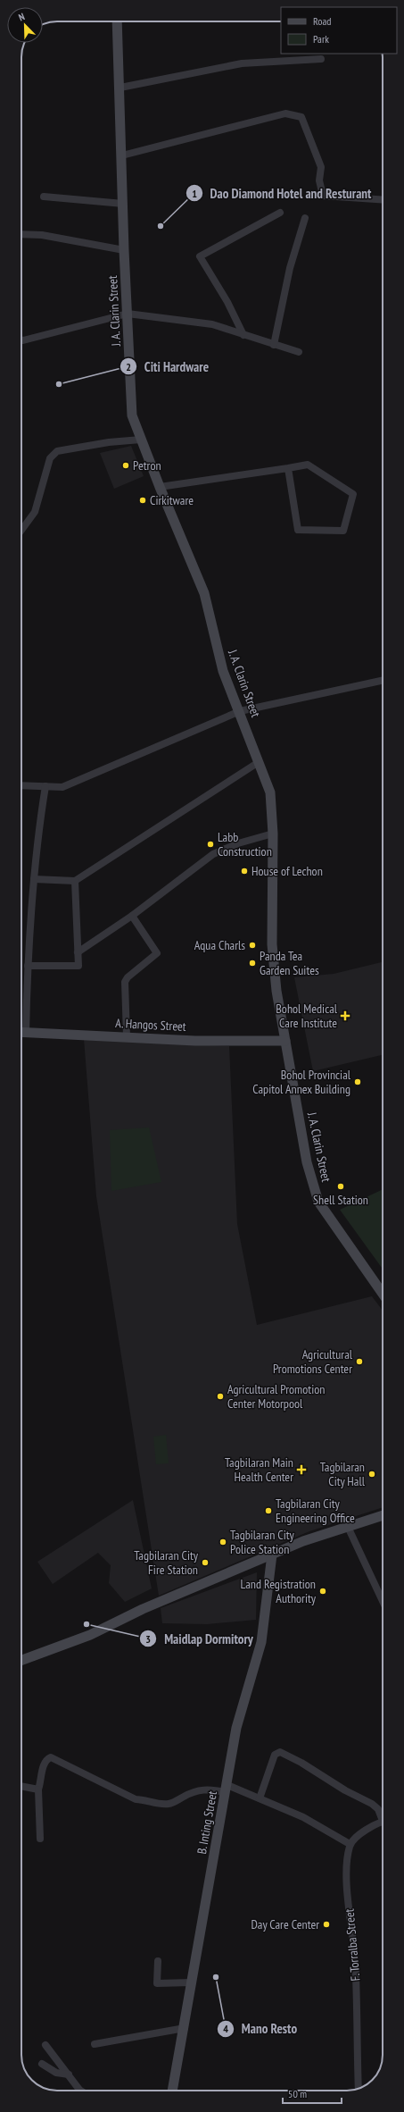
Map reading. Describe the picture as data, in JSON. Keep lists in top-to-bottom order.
{
  "streets": {
    "main road": ["J. A. Clarin Street", "A. Hangos Street", "B. Inting Street"],
    "street": ["F. Torralba Street"]
  },
  "crossings": [
    ["J. A. Clarin Street", "A. Hangos Street"]
  ],
  "places": {
    "other": [
      "Dao Diamond Hotel and Resturant",
      "Citi Hardware",
      "Petron",
      "Cirkitware",
      "Labb Construction",
      "House of Lechon",
      "Aqua Charls",
      "Panda Tea Garden Suites",
      "Bohol Provincial Capitol Annex Building",
      "Shell Station",
      "Agricultural Promotions Center",
      "Agricultural Promotion Center Motorpool",
      "Tagbilaran City Hall",
      "Tagbilaran City Engineering Office",
      "Tagbilaran City Police Station",
      "Tagbilaran City Fire Station",
      "Land Registration Authority",
      "Maidlap Dormitory",
      "Day Care Center",
      "Mano Resto"
    ],
    "health": ["Bohol Medical Care Institute", "Tagbilaran Main Health Center"]
  },
  "legend": ["Road", "Park"],
  "scale_bar": "50 m",
  "north": "top left"
}
